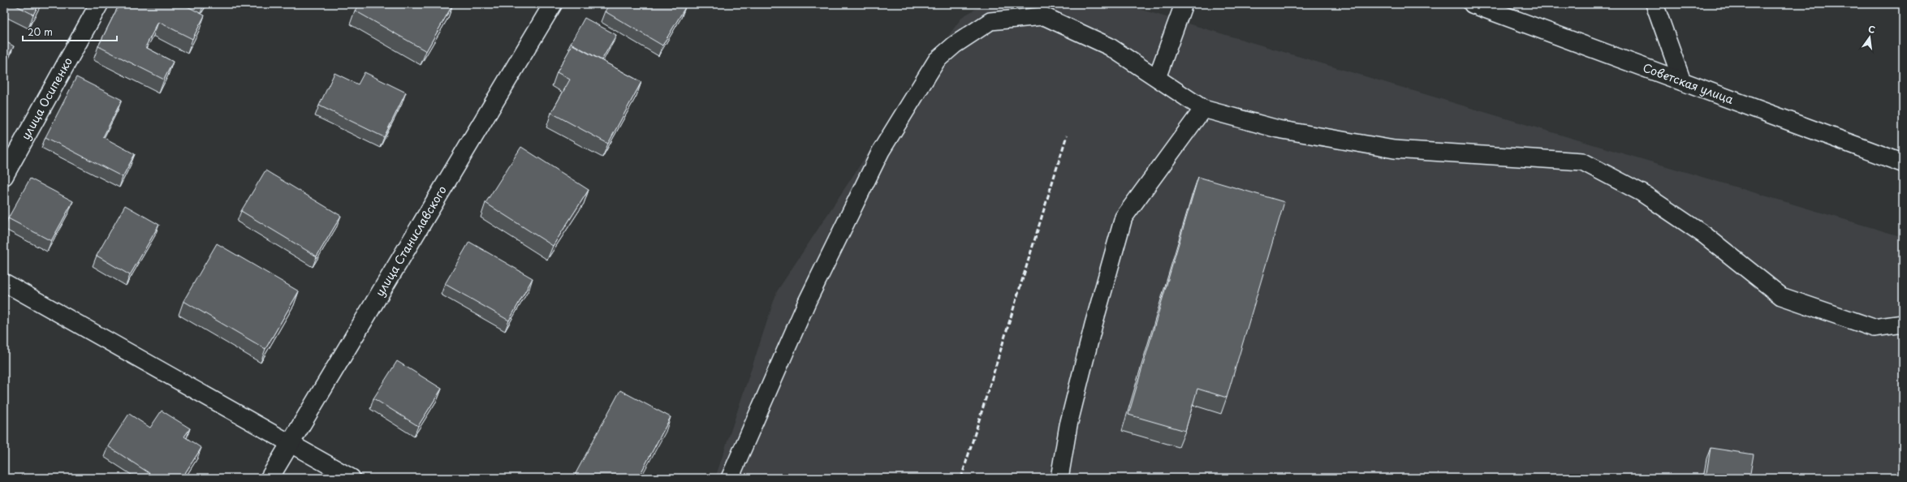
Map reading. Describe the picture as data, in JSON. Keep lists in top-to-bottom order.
{
  "streets": {
    "street": ["Советская улица", "улица Осипенко", "улица Станиславского"]
  },
  "scale_bar": "20 m",
  "north": "top"
}
